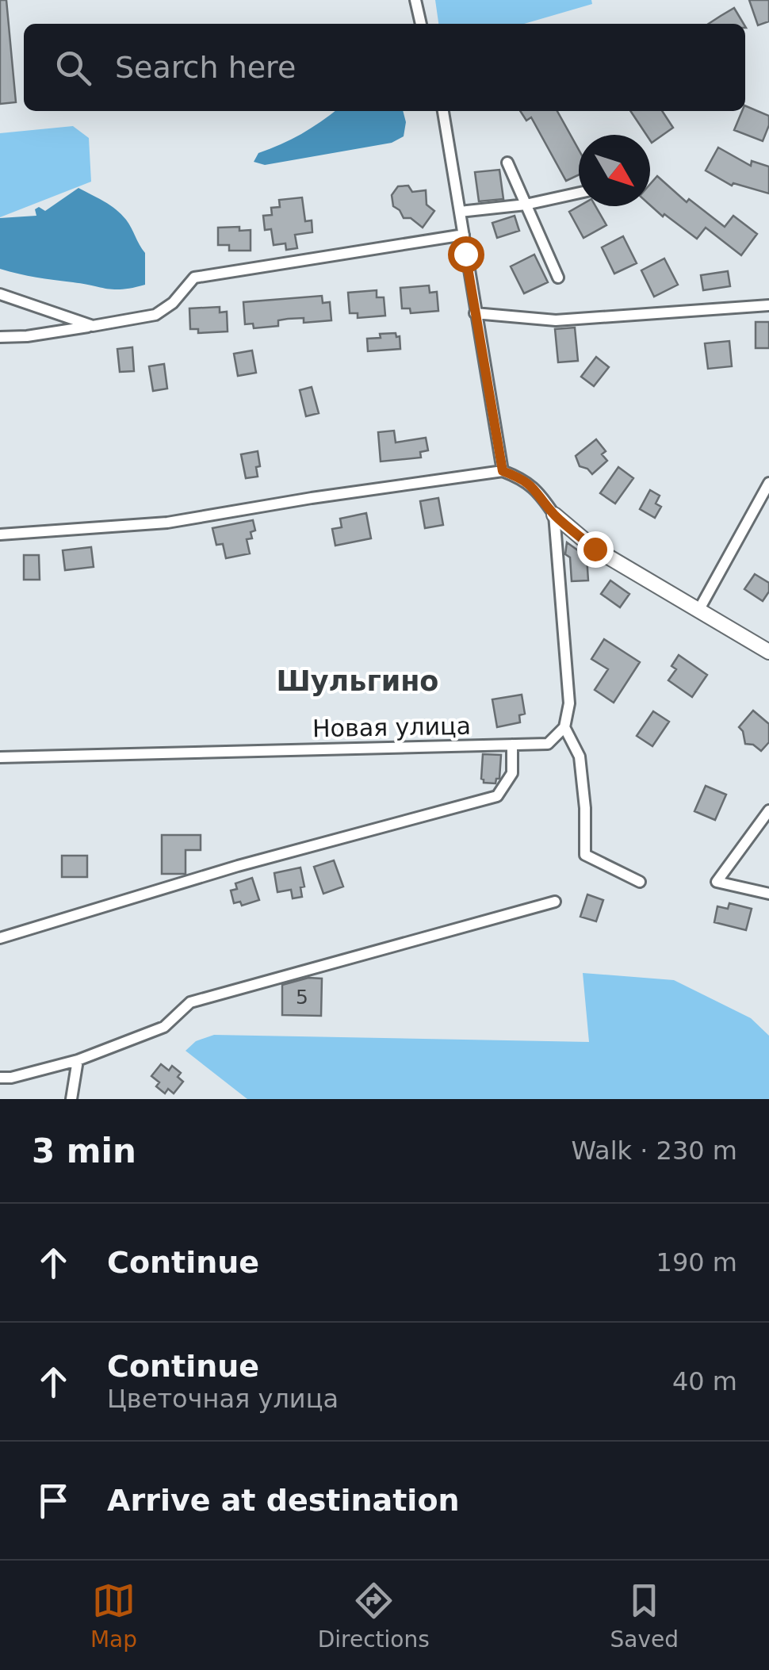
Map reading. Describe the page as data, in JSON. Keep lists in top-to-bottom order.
{
  "streets": {
    "street": ["Новая улица"]
  },
  "districts": ["Шульгино"],
  "house_numbers": ["5"],
  "north": "bottom right",
  "page": {
    "search": "Search here",
    "heading": ["3 min", "Walk · 230 m"],
    "list": [
      ["Continue", "190 m"],
      ["Continue", "Цветочная улица", "40 m"],
      "Arrive at destination"
    ],
    "nav": ["Map", "Directions", "Saved"]
  }
}
